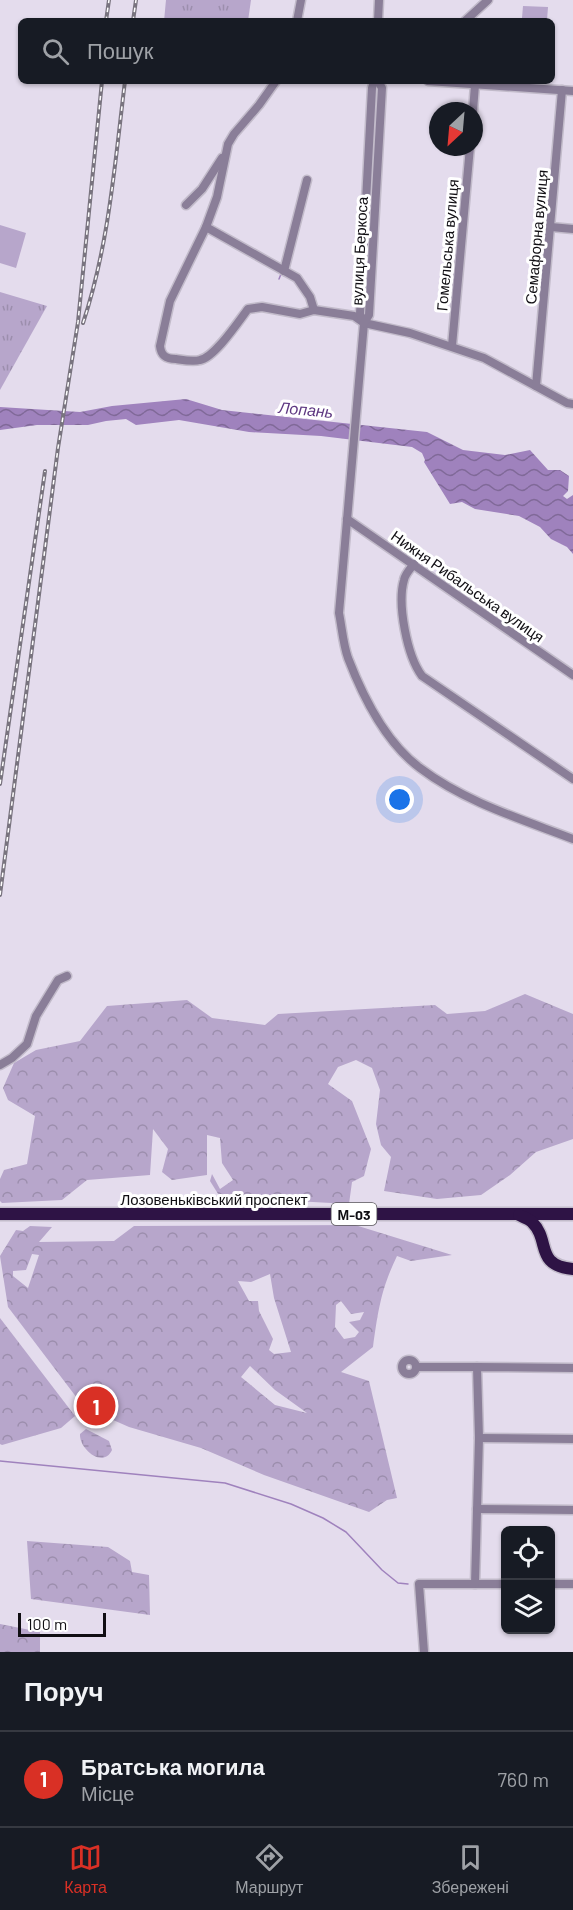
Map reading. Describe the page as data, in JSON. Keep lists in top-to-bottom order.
{
  "streets": {
    "highway": ["Лозовеньківський проспект", "М-03"],
    "street": [
      "Семафорна вулиця",
      "Гомельська вулиця",
      "вулиця Беркоса",
      "Нижня Рибальська вулиця"
    ]
  },
  "crossings": [
    ["вулиця Беркоса", "Нижня Рибальська вулиця"]
  ],
  "water": ["Лопань"],
  "scale_bar": "100 m",
  "north": "bottom left",
  "page": {
    "search": "Пошук",
    "pins": "1",
    "scale": "100 m",
    "heading": "Поруч",
    "list": [
      {
        "mark": "1",
        "name": "Братська могила",
        "note": "Місце",
        "value": "760 m"
      }
    ],
    "nav": ["Карта", "Маршрут", "Збережені"]
  }
}
